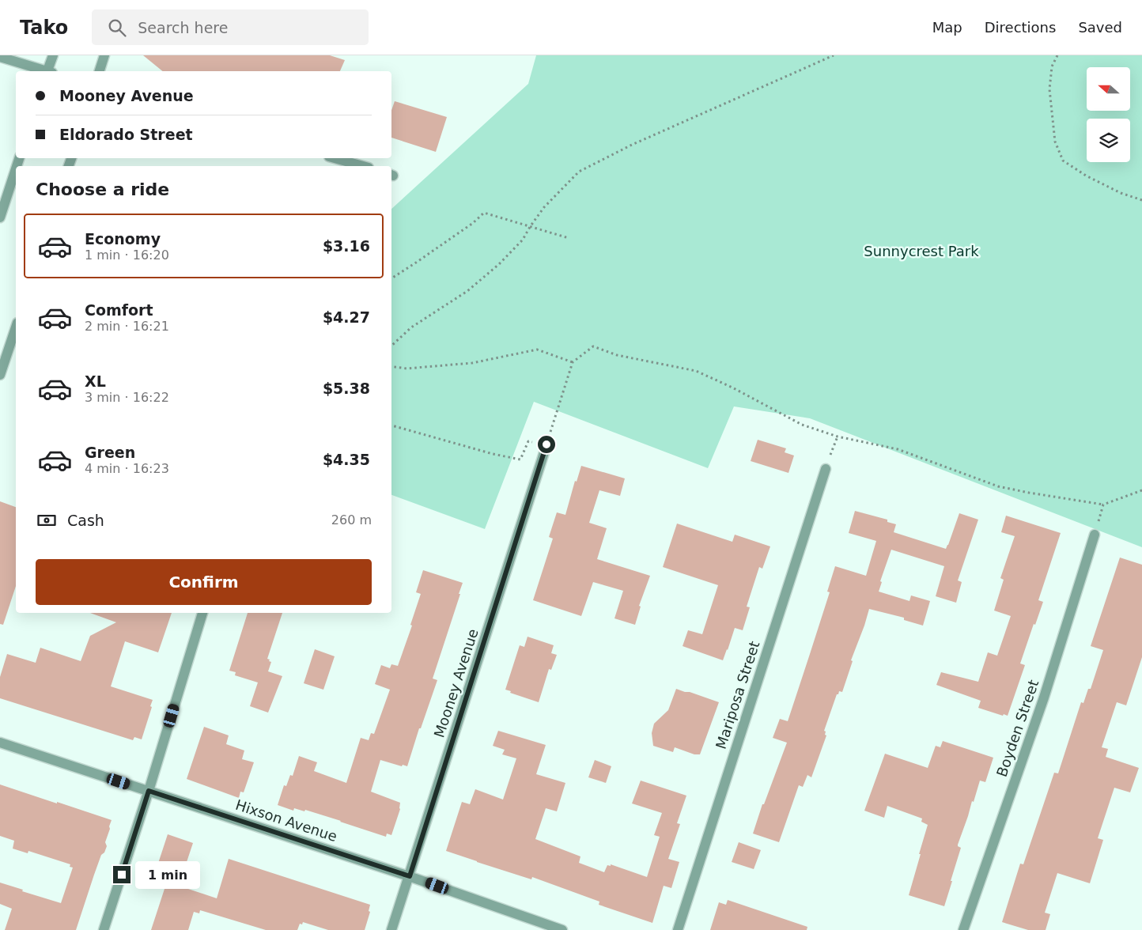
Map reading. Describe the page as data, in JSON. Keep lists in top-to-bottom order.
{
  "streets": {
    "street": [
      "Mooney Avenue",
      "Mariposa Street",
      "Boyden Street",
      "Hixson Avenue"
    ]
  },
  "crossings": [
    ["Mooney Avenue", "Hixson Avenue"]
  ],
  "parks": ["Sunnycrest Park"],
  "north": "left",
  "page": {
    "header": "Tako",
    "search": "Search here",
    "nav": ["Map", "Directions", "Saved"],
    "banner": ["Mooney Avenue", "Eldorado Street"],
    "heading": "Choose a ride",
    "list": [
      {
        "name": "Economy",
        "note": "1 min · 16:20",
        "value": "$3.16"
      },
      {
        "name": "Comfort",
        "note": "2 min · 16:21",
        "value": "$4.27"
      },
      {
        "name": "XL",
        "note": "3 min · 16:22",
        "value": "$5.38"
      },
      {
        "name": "Green",
        "note": "4 min · 16:23",
        "value": "$4.35"
      }
    ],
    "pay": ["Cash", "260 m"],
    "buttons": "Confirm",
    "bubble": "1 min"
  }
}
